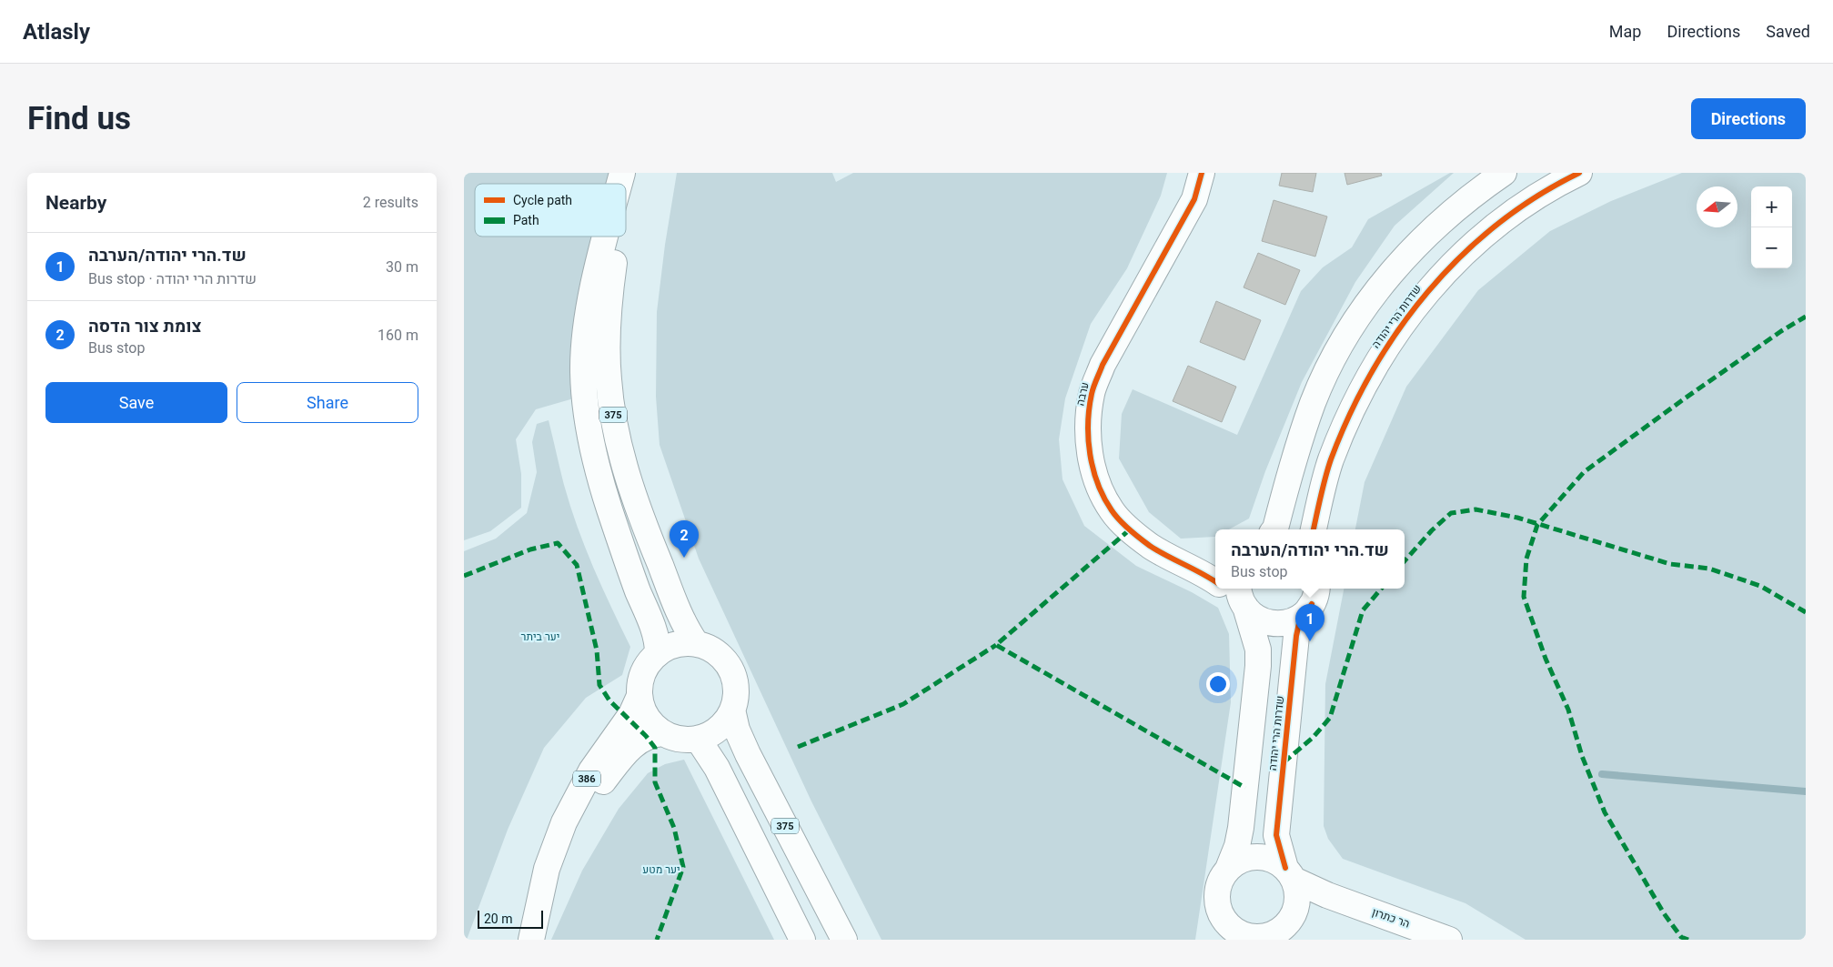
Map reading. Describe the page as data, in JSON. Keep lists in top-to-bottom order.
{
  "streets": {
    "street": [
      "שדרות הרי יהודה",
      "ערבה",
      "375",
      "386",
      "הר כתרון"
    ]
  },
  "crossings": [
    ["שדרות הרי יהודה", "ערבה"],
    ["שדרות הרי יהודה", "הר כתרון"],
    ["375", "386"]
  ],
  "parks": ["יער ביתר", "יער מטע"],
  "legend": ["Cycle path", "Path"],
  "scale_bar": "20 m",
  "north": "left",
  "page": {
    "header": "Atlasly",
    "nav": ["Map", "Directions", "Saved"],
    "buttons": [
      "Directions",
      ["Save", "Share"]
    ],
    "title": "Find us",
    "heading": ["Nearby", "2 results"],
    "map_buttons": ["+", "−"],
    "list": [
      {
        "mark": "1",
        "name": "שד.הרי יהודה/הערבה",
        "note": "Bus stop · שדרות הרי יהודה",
        "value": "30 m"
      },
      {
        "mark": "2",
        "name": "צומת צור הדסה",
        "note": "Bus stop",
        "value": "160 m"
      }
    ],
    "pins": ["2", "1"],
    "popup": ["שד.הרי יהודה/הערבה", "Bus stop"],
    "scale": "20 m"
  }
}
